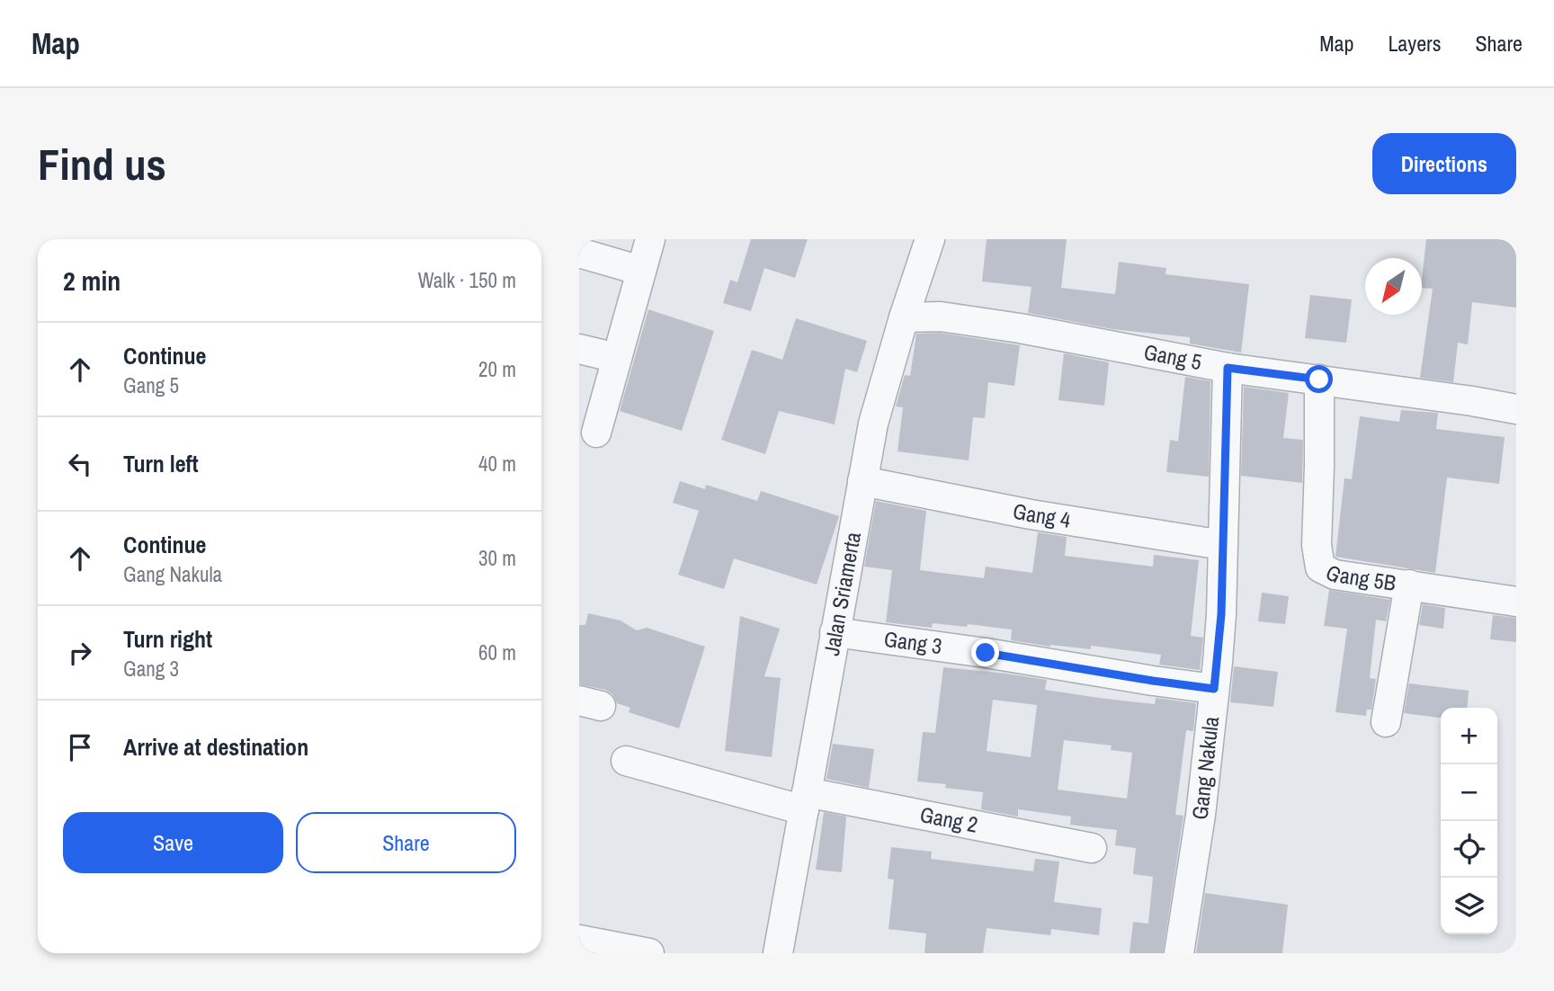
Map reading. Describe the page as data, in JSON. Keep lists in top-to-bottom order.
{
  "streets": {
    "street": [
      "Gang 5",
      "Gang 4",
      "Gang 5B",
      "Jalan Sriamerta",
      "Gang 3",
      "Gang Nakula",
      "Gang 2"
    ]
  },
  "crossings": [
    ["Gang 5", "Gang 5B"],
    ["Gang 5", "Jalan Sriamerta"],
    ["Gang 5", "Gang Nakula"],
    ["Gang 4", "Jalan Sriamerta"],
    ["Gang 4", "Gang Nakula"],
    ["Jalan Sriamerta", "Gang 3"],
    ["Jalan Sriamerta", "Gang 2"],
    ["Gang 3", "Gang Nakula"]
  ],
  "north": "bottom left",
  "page": {
    "header": "Map",
    "nav": ["Map", "Layers", "Share"],
    "buttons": [
      "Directions",
      ["Save", "Share"]
    ],
    "title": "Find us",
    "heading": ["2 min", "Walk · 150 m"],
    "list": [
      ["Continue", "Gang 5", "20 m"],
      ["Turn left", "40 m"],
      ["Continue", "Gang Nakula", "30 m"],
      ["Turn right", "Gang 3", "60 m"],
      "Arrive at destination"
    ],
    "map_buttons": ["+", "−"]
  }
}
